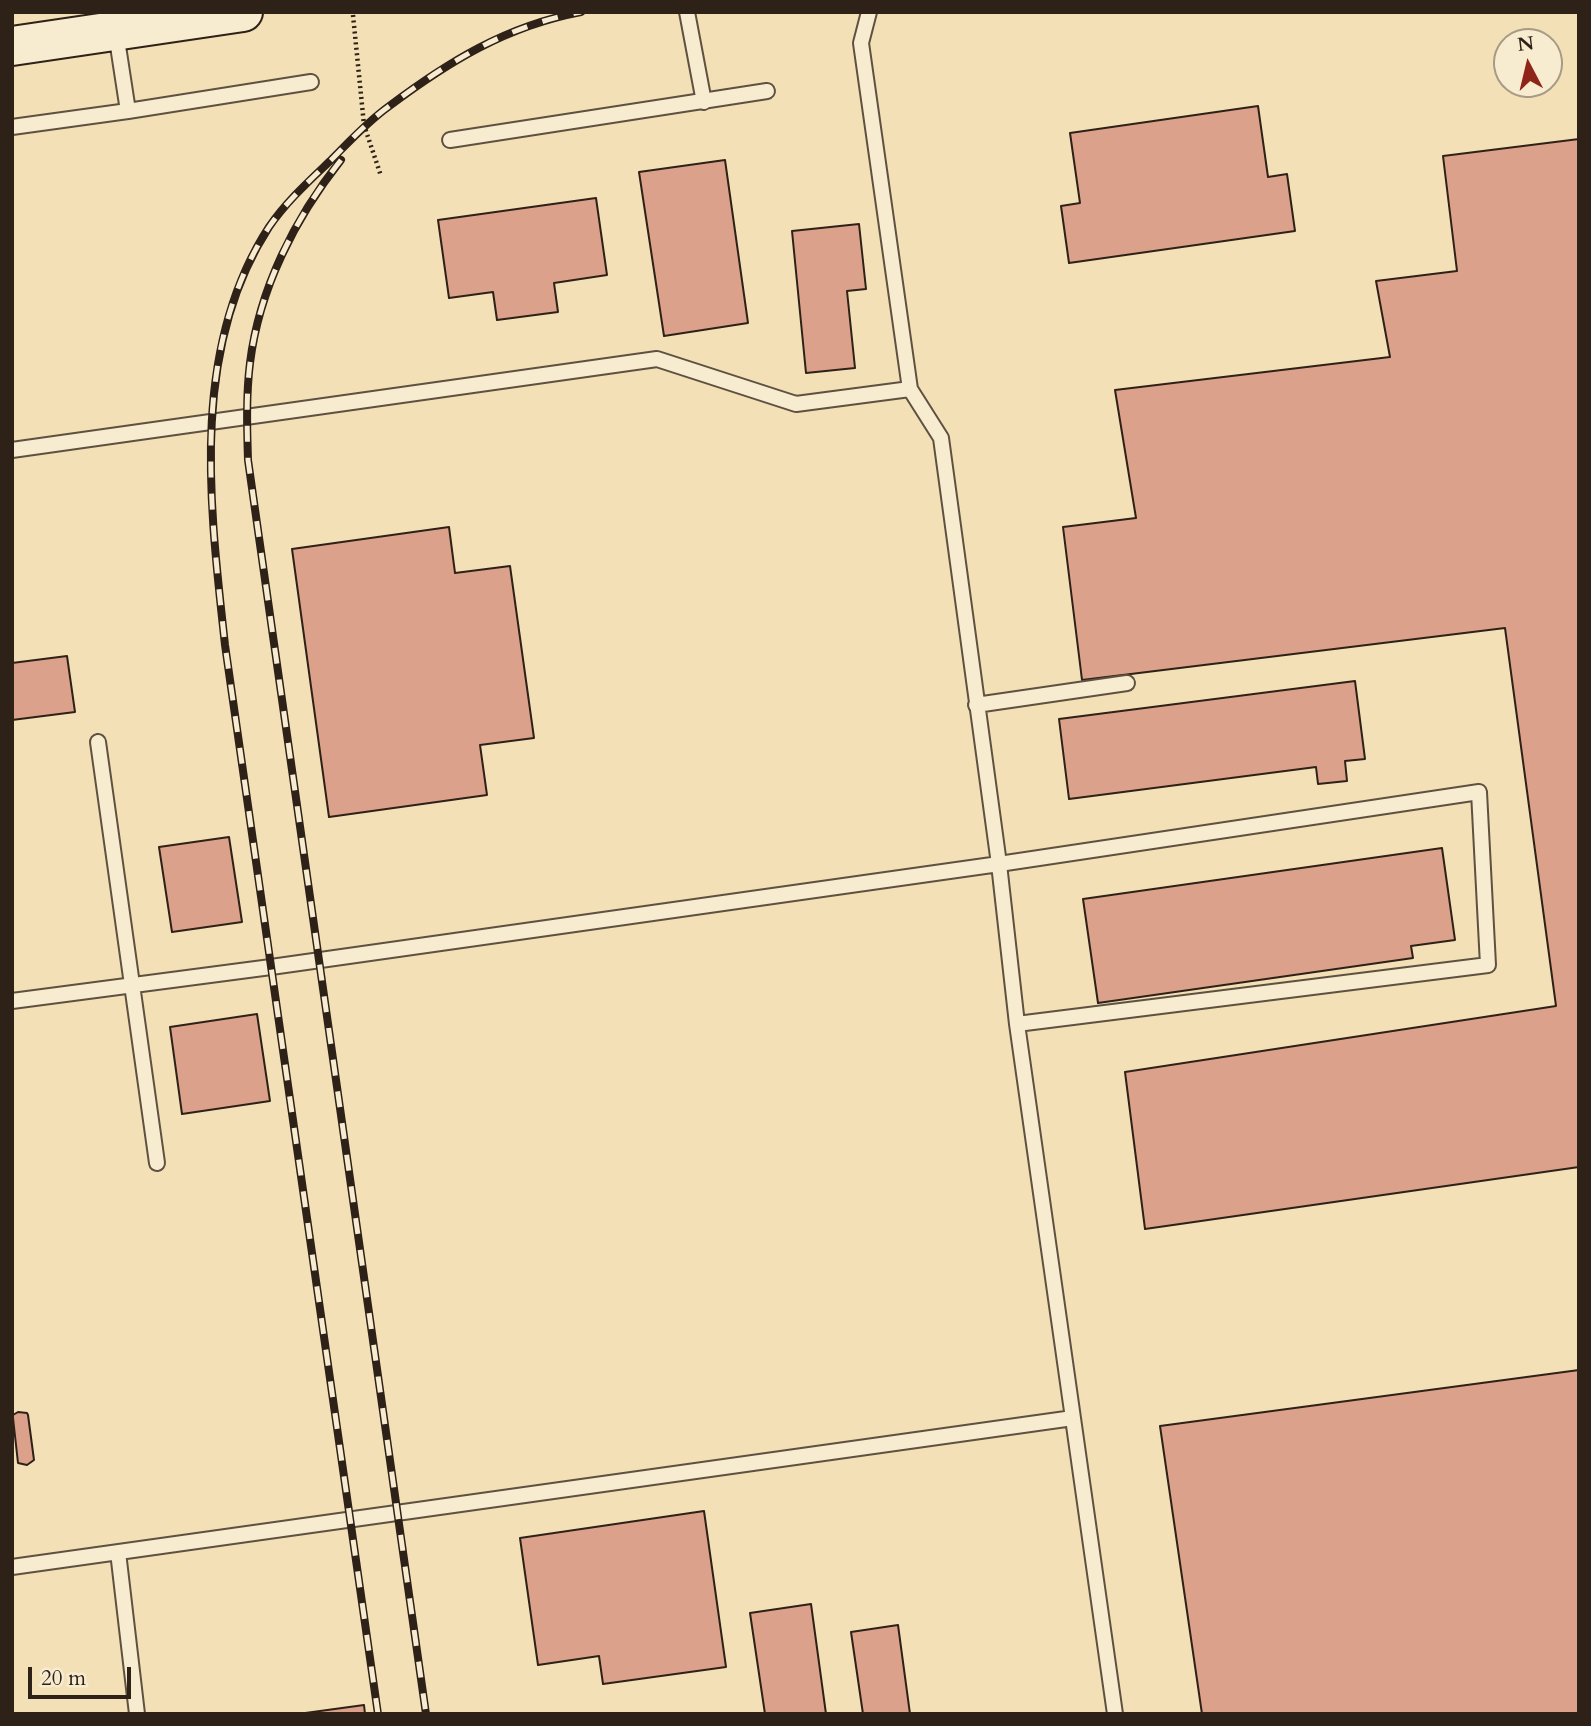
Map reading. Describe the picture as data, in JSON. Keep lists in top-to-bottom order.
{
  "scale_bar": "20 m",
  "north": "top"
}
